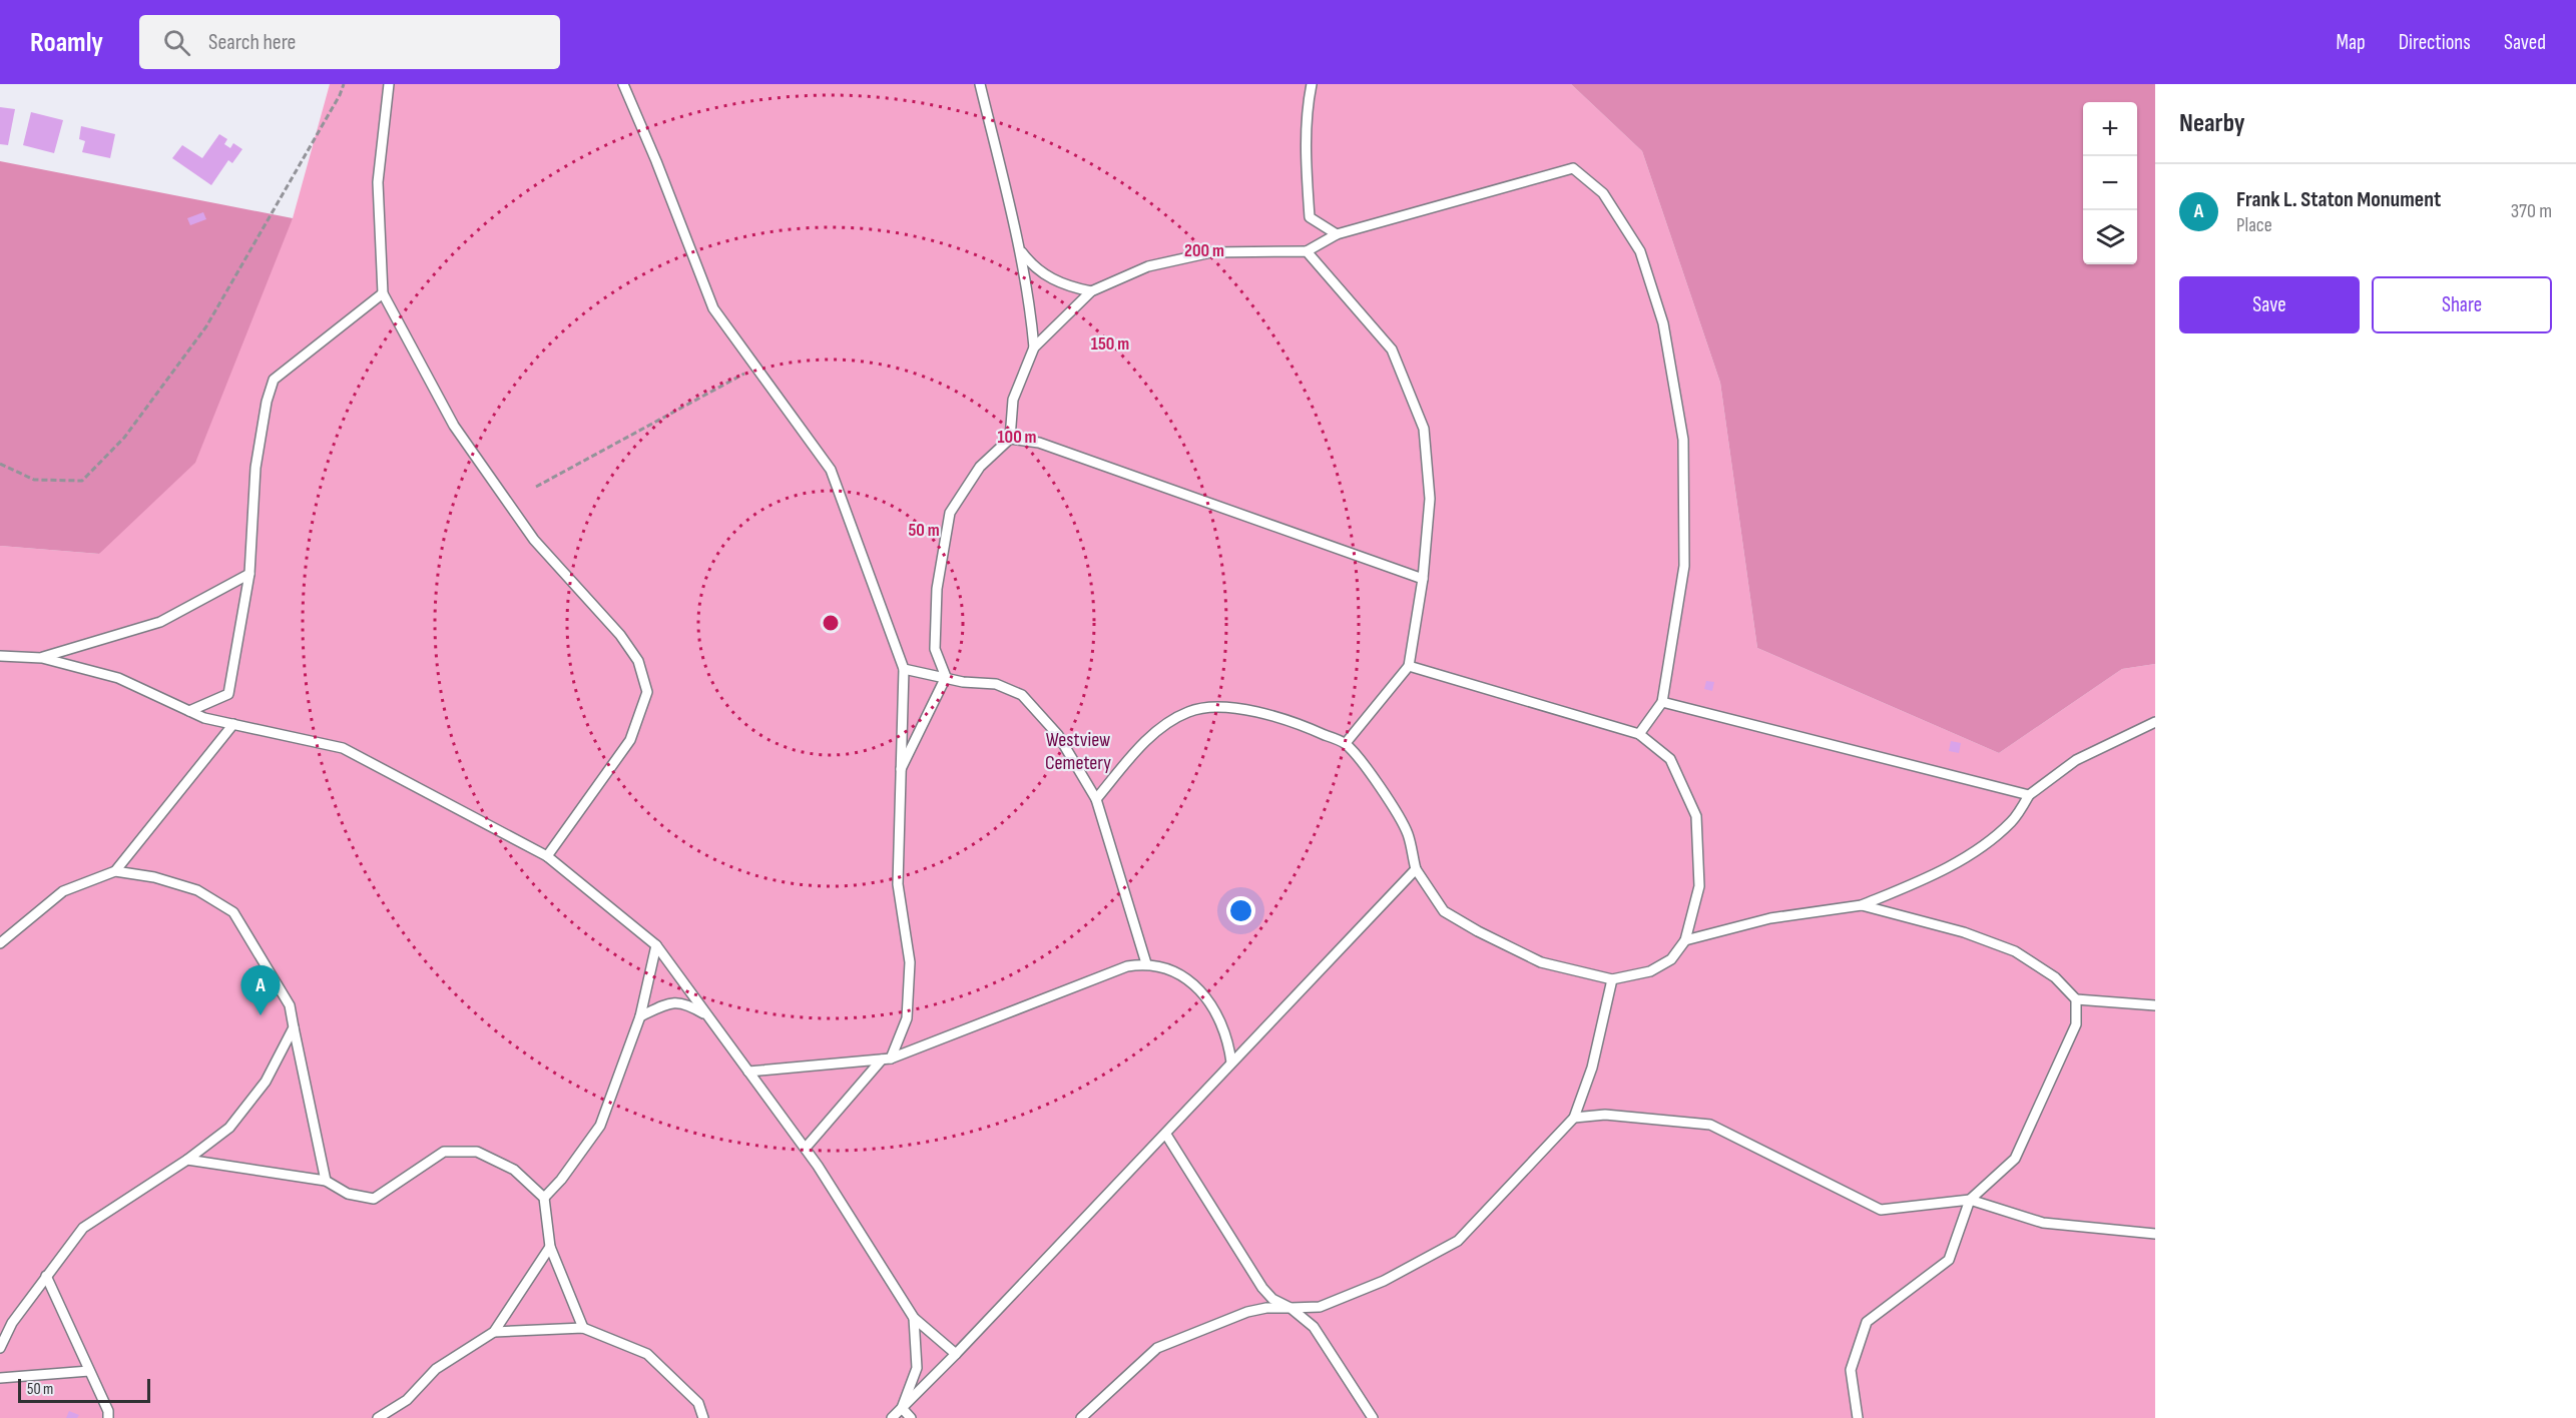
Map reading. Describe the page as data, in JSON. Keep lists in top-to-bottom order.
{
  "parks": ["Westview Cemetery"],
  "scale_bar": "50 m",
  "page": {
    "header": "Roamly",
    "search": "Search here",
    "nav": ["Map", "Directions", "Saved"],
    "heading": "Nearby",
    "map_buttons": ["+", "−"],
    "list": [
      {
        "mark": "A",
        "name": "Frank L. Staton Monument",
        "note": "Place",
        "value": "370 m"
      }
    ],
    "buttons": ["Save", "Share"],
    "pins": "A",
    "scale": "50 m"
  },
  "rings": [
    "200 m",
    "150 m",
    "100 m",
    "50 m"
  ]
}
